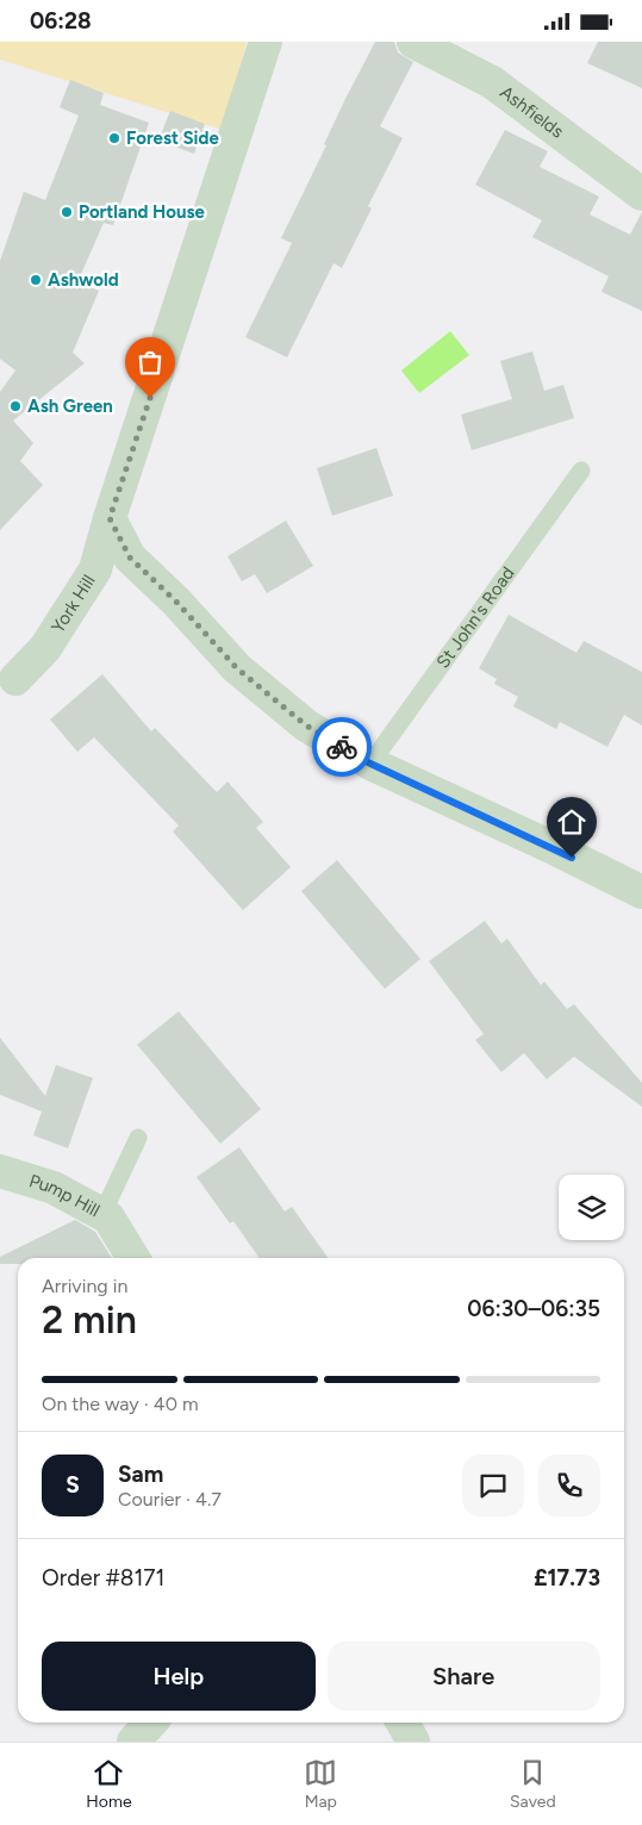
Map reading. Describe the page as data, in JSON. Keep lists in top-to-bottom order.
{
  "streets": {
    "street": ["Ashfields", "York Hill", "Pump Hill"],
    "lane": ["St John's Road"]
  },
  "places": [
    "Forest Side",
    "Portland House",
    "Ashwold",
    "Ash Green"
  ],
  "page": {
    "status": "06:28",
    "heading": ["2 min", "Arriving in", "06:30–06:35"],
    "panel": [
      "Sam",
      "Courier · 4.7",
      "Order #8171",
      "£17.73"
    ],
    "bar": "On the way · 40 m",
    "round": "S",
    "buttons": ["Help", "Share"],
    "tabs": ["Home", "Map", "Saved"]
  }
}
